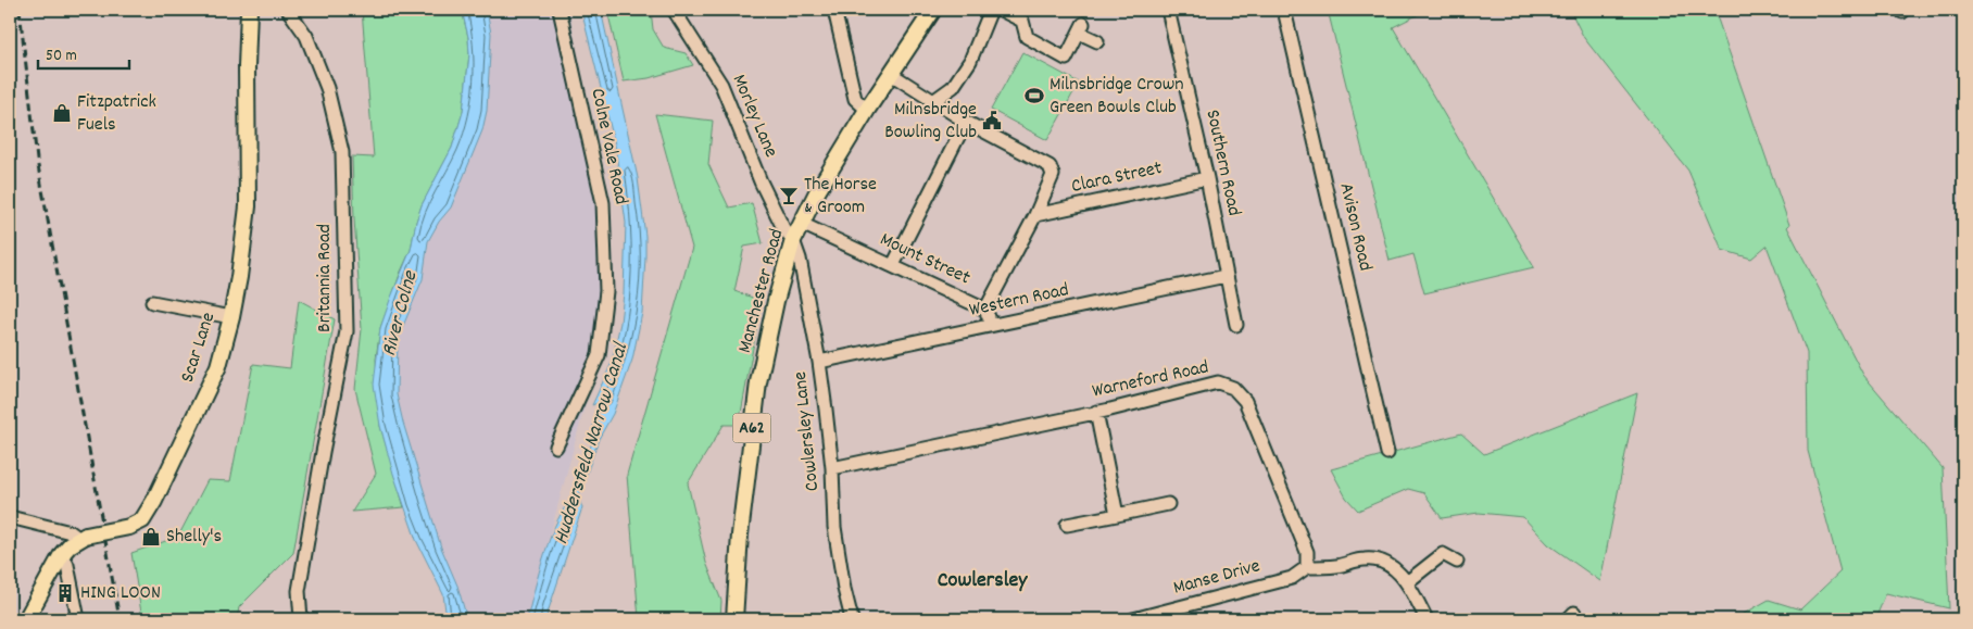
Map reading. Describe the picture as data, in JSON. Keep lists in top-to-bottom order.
{
  "streets": {
    "main road": ["Manchester Road", "Scar Lane", "A62"],
    "street": [
      "Morley Lane",
      "Colne Vale Road",
      "Southern Road",
      "Clara Street",
      "Avison Road",
      "Mount Street",
      "Britannia Road",
      "Western Road",
      "Warneford Road",
      "Cowlersley Lane",
      "Manse Drive"
    ]
  },
  "crossings": [
    ["Morley Lane", "Manchester Road"],
    ["Morley Lane", "Cowlersley Lane"],
    ["Southern Road", "Clara Street"],
    ["Southern Road", "Western Road"],
    ["Mount Street", "Manchester Road"],
    ["Mount Street", "Western Road"],
    ["Manchester Road", "Cowlersley Lane"],
    ["Western Road", "Cowlersley Lane"],
    ["Warneford Road", "Cowlersley Lane"],
    ["Warneford Road", "Manse Drive"]
  ],
  "districts": ["Cowlersley"],
  "water": ["River Colne", "Huddersfield Narrow Canal"],
  "places": {
    "sports": ["Milnsbridge Crown Green Bowls Club"],
    "shop": ["Fitzpatrick Fuels", "Shelly's"],
    "public building": ["Milnsbridge Bowling Club"],
    "bar": ["The Horse & Groom"],
    "building": ["HING LOON"]
  },
  "scale_bar": "50 m"
}
